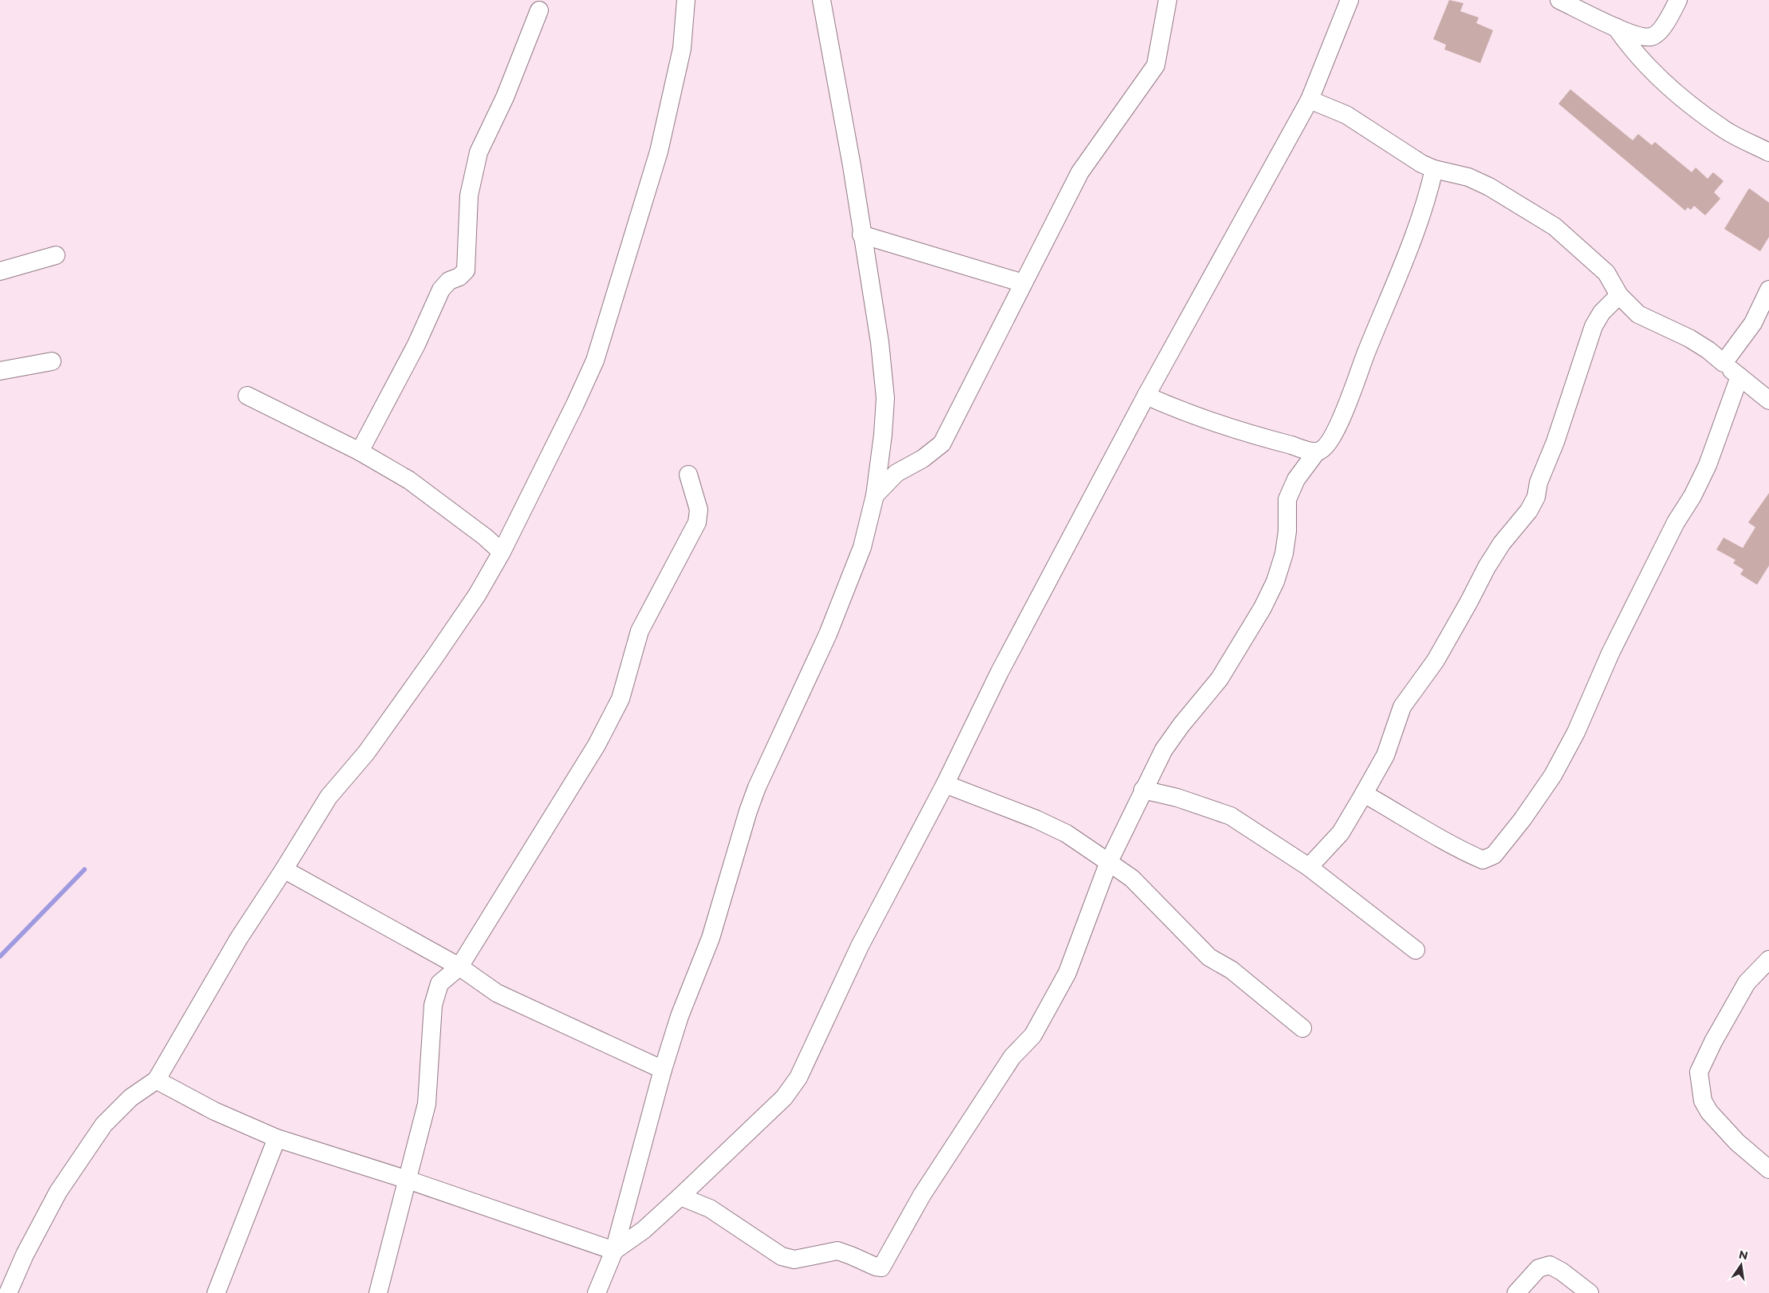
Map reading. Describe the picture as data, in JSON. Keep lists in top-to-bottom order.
{
  "north": "top"
}
